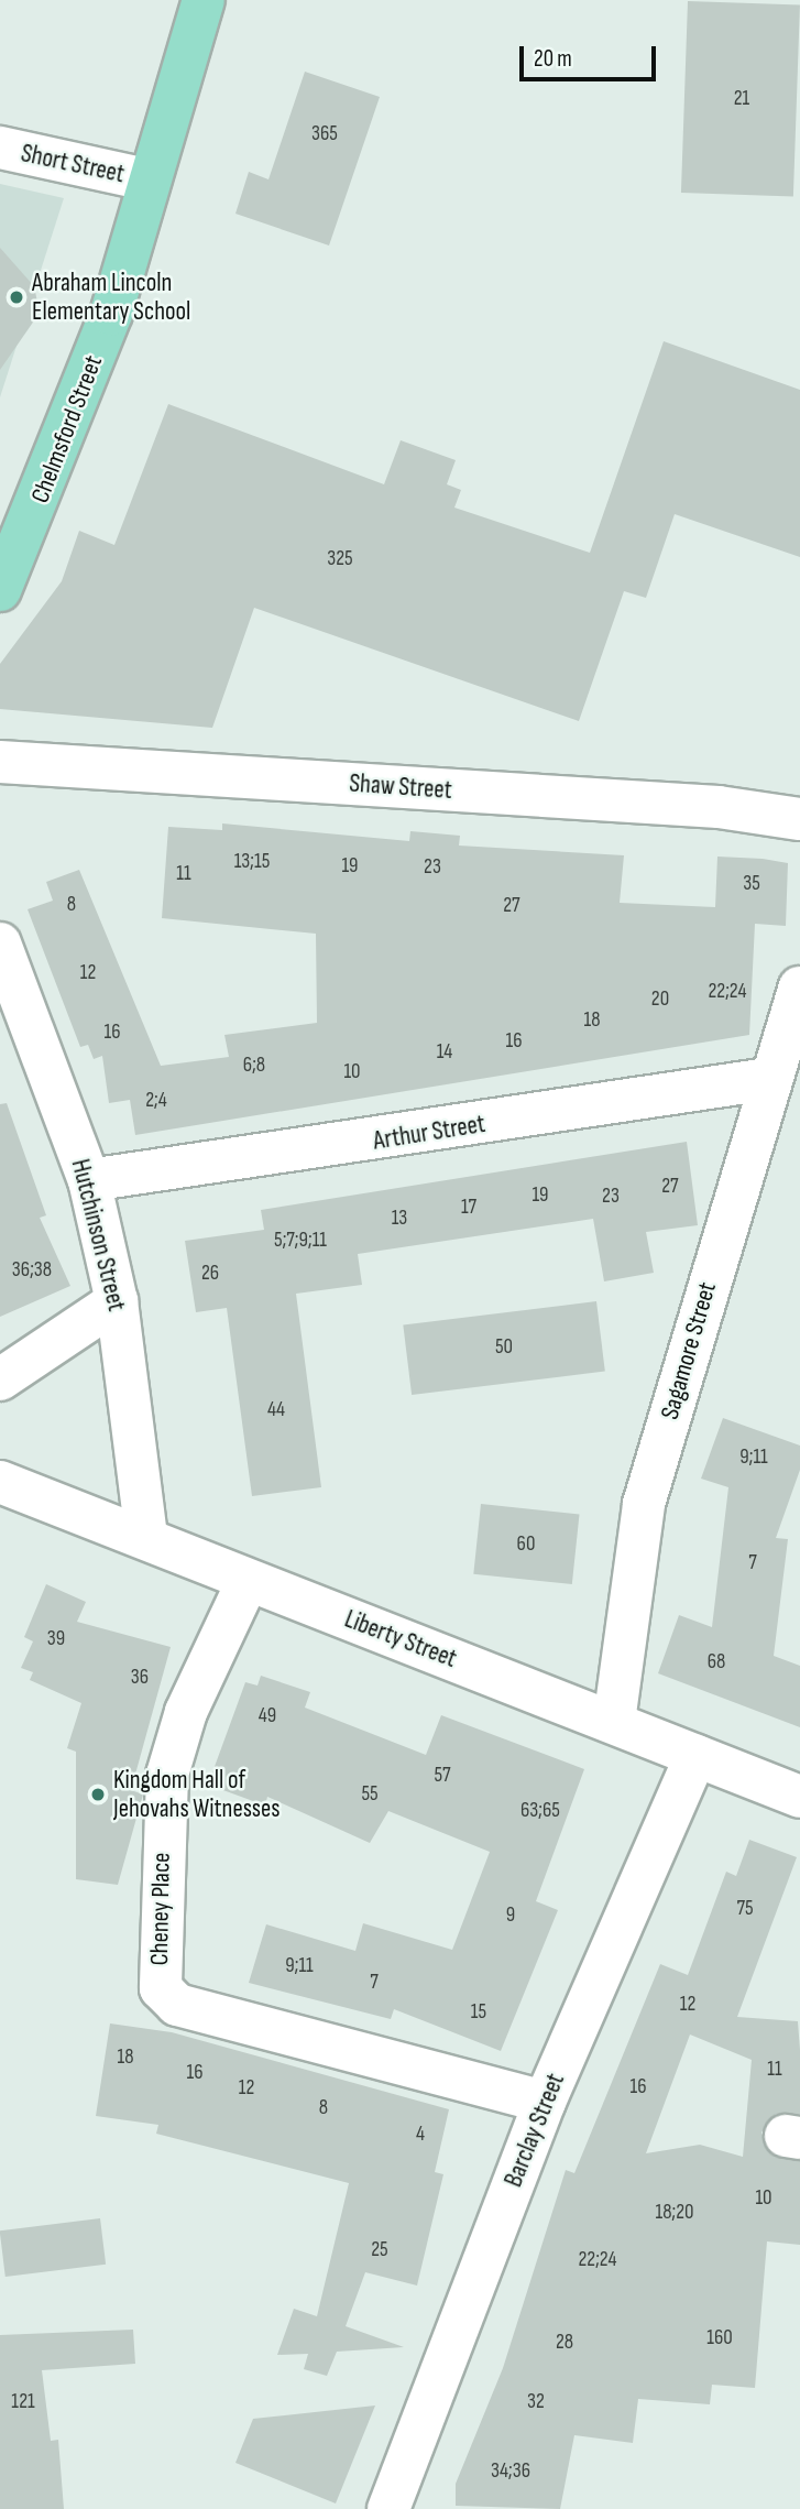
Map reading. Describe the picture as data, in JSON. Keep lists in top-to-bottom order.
{
  "streets": {
    "main road": ["Chelmsford Street"],
    "street": [
      "Short Street",
      "Shaw Street",
      "Arthur Street",
      "Hutchinson Street",
      "Sagamore Street",
      "Liberty Street",
      "Cheney Place",
      "Barclay Street"
    ]
  },
  "crossings": [
    ["Short Street", "Chelmsford Street"],
    ["Arthur Street", "Hutchinson Street"],
    ["Arthur Street", "Sagamore Street"],
    ["Hutchinson Street", "Liberty Street"],
    ["Sagamore Street", "Liberty Street"],
    ["Liberty Street", "Cheney Place"],
    ["Liberty Street", "Barclay Street"],
    ["Cheney Place", "Barclay Street"]
  ],
  "places": ["Abraham Lincoln Elementary School", "Kingdom Hall of Jehovahs Witnesses"],
  "house_numbers": [
    "21",
    "365",
    "325",
    "13;15",
    "19",
    "23",
    "11",
    "35",
    "8",
    "27",
    "12",
    "22;24",
    "20",
    "18",
    "16",
    "16",
    "14",
    "6;8",
    "10",
    "2;4",
    "27",
    "19",
    "23",
    "17",
    "13",
    "5;7;9;11",
    "36;38",
    "26",
    "50",
    "44",
    "9;11",
    "60",
    "7",
    "39",
    "68",
    "36",
    "49",
    "57",
    "55",
    "63;65",
    "75",
    "9",
    "9;11",
    "7",
    "12",
    "15",
    "18",
    "11",
    "16",
    "16",
    "12",
    "8",
    "4",
    "10",
    "18;20",
    "25",
    "22;24",
    "160",
    "28",
    "121",
    "32",
    "34;36"
  ],
  "scale_bar": "20 m"
}
